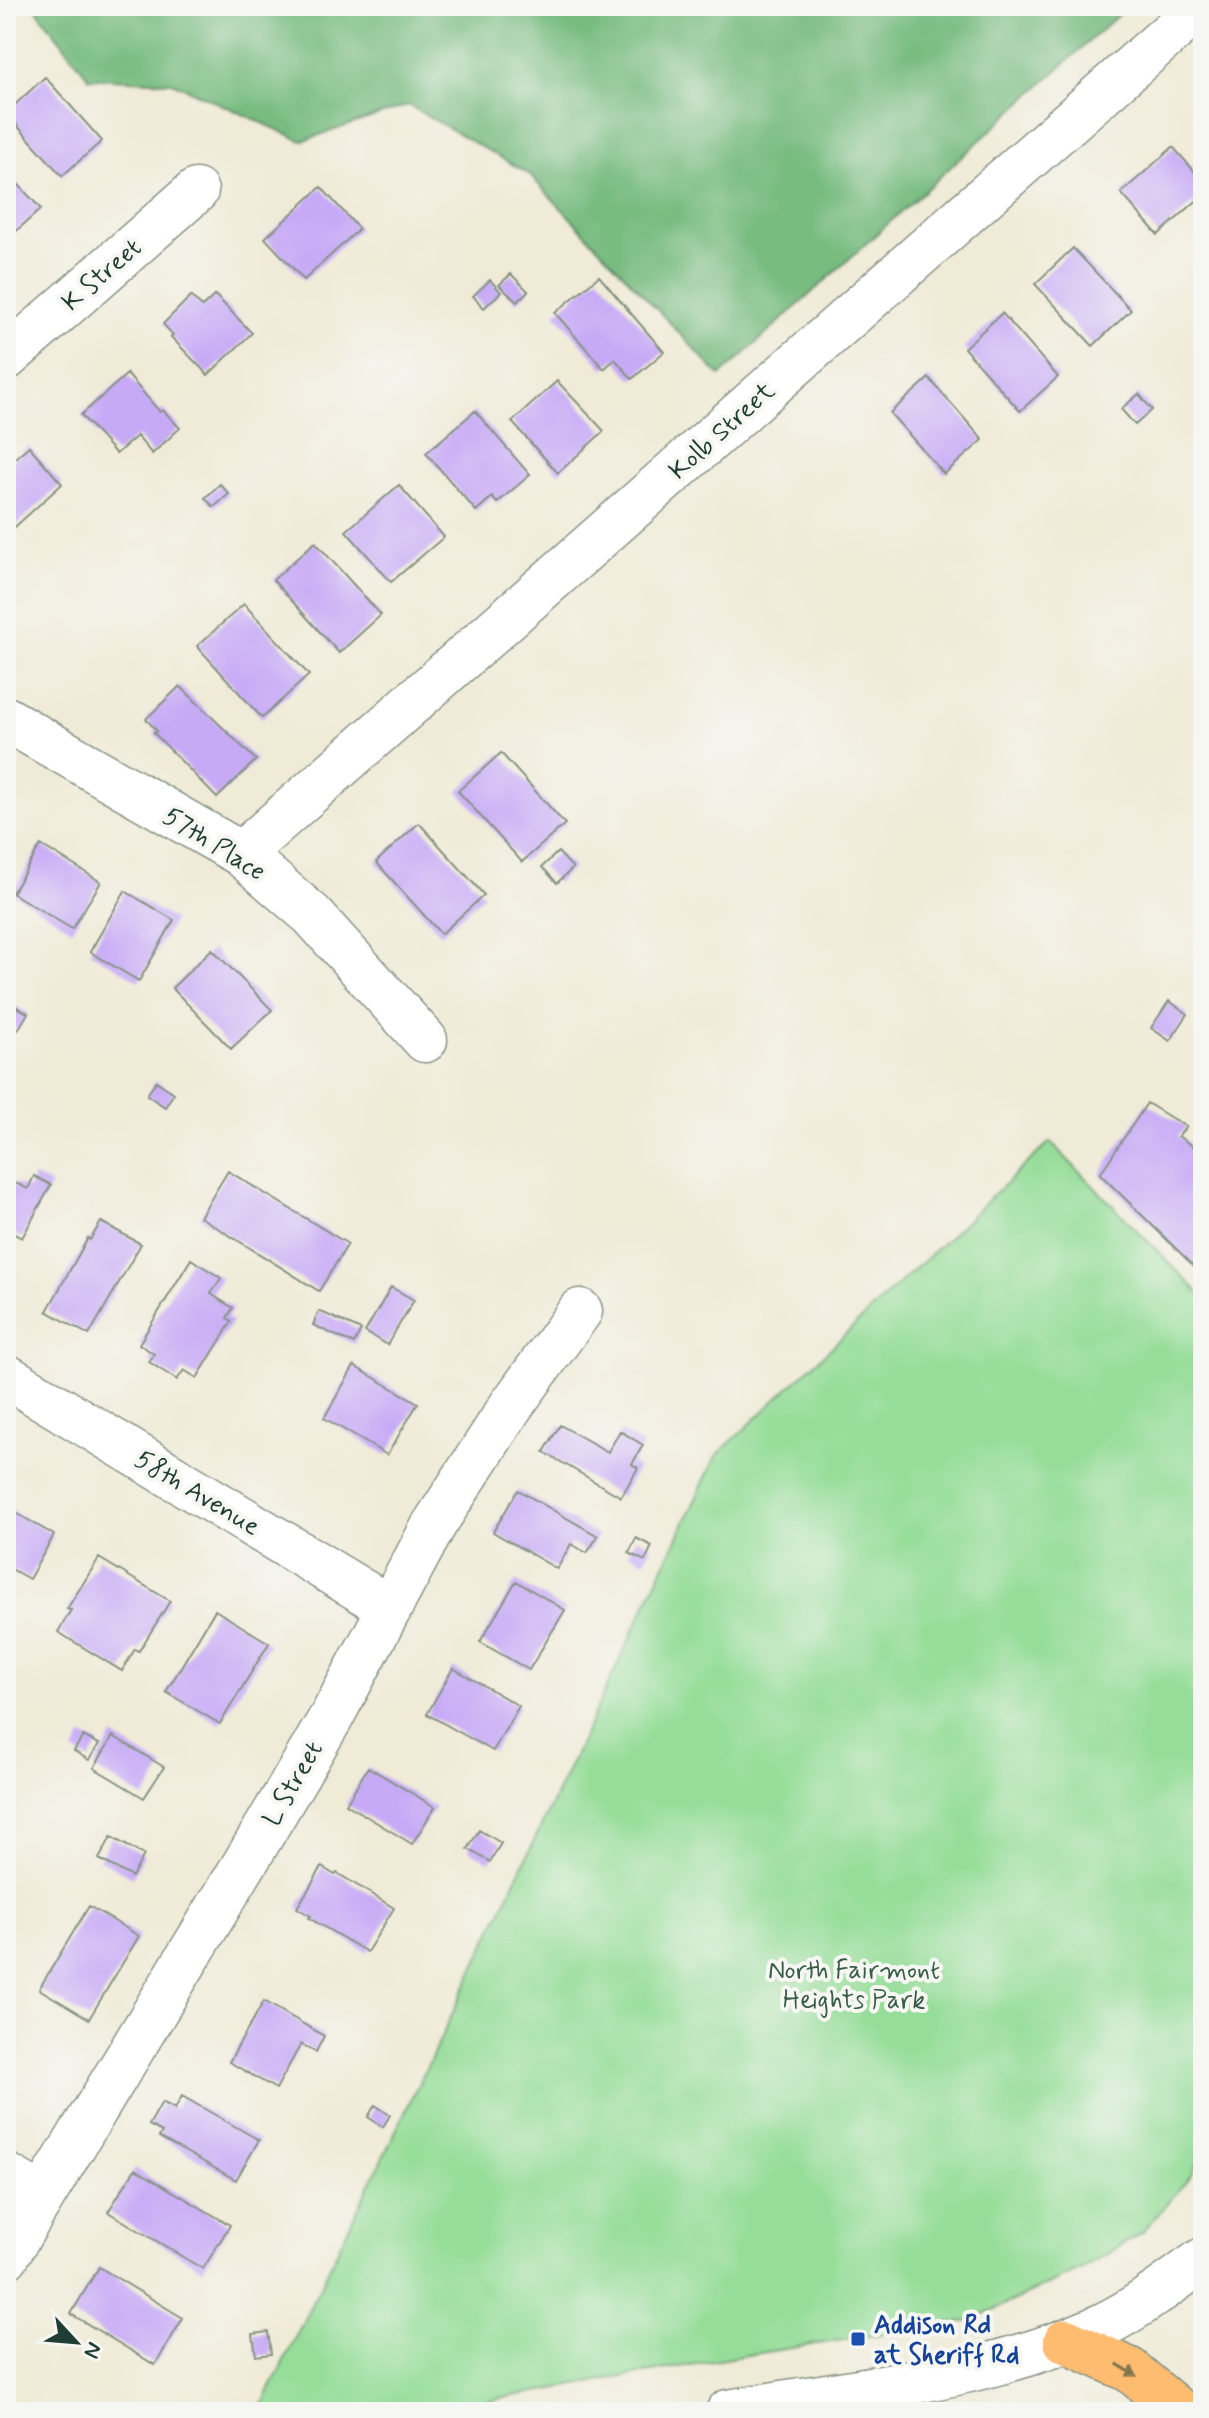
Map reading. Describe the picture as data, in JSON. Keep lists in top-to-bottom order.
{
  "streets": {
    "street": [
      "K Street",
      "Kolb Street",
      "57th Place",
      "58th Avenue",
      "L Street"
    ]
  },
  "crossings": [
    ["Kolb Street", "57th Place"],
    ["58th Avenue", "L Street"]
  ],
  "parks": ["North Fairmont Heights Park"],
  "places": {
    "transit": ["Addison Rd at Sheriff Rd"]
  },
  "north": "bottom right"
}
